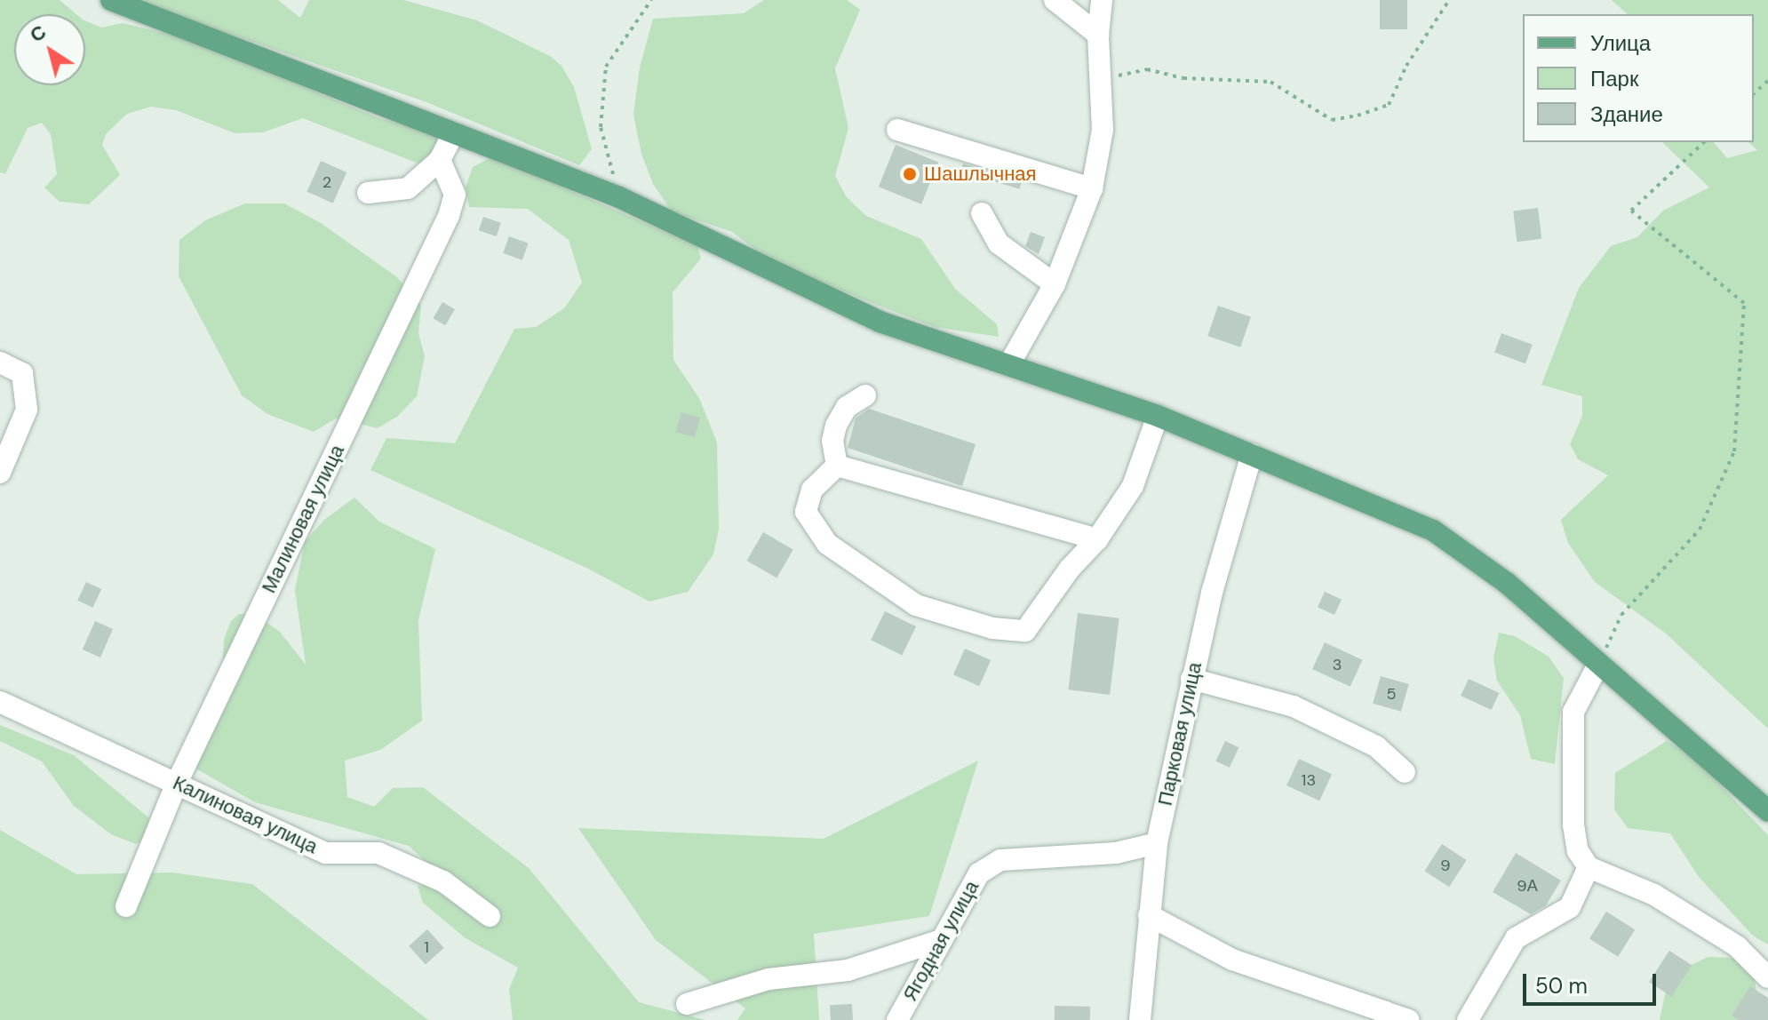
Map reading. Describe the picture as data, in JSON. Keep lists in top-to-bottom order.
{
  "streets": {
    "street": [
      "Малиновая улица",
      "Парковая улица",
      "Калиновая улица",
      "Ягодная улица"
    ]
  },
  "crossings": [
    ["Малиновая улица", "Калиновая улица"],
    ["Парковая улица", "Ягодная улица"]
  ],
  "places": ["Шашлычная"],
  "house_numbers": [
    "2",
    "3",
    "5",
    "13",
    "9",
    "9А",
    "1"
  ],
  "legend": ["Улица", "Парк", "Здание"],
  "scale_bar": "50 m",
  "north": "top left"
}
